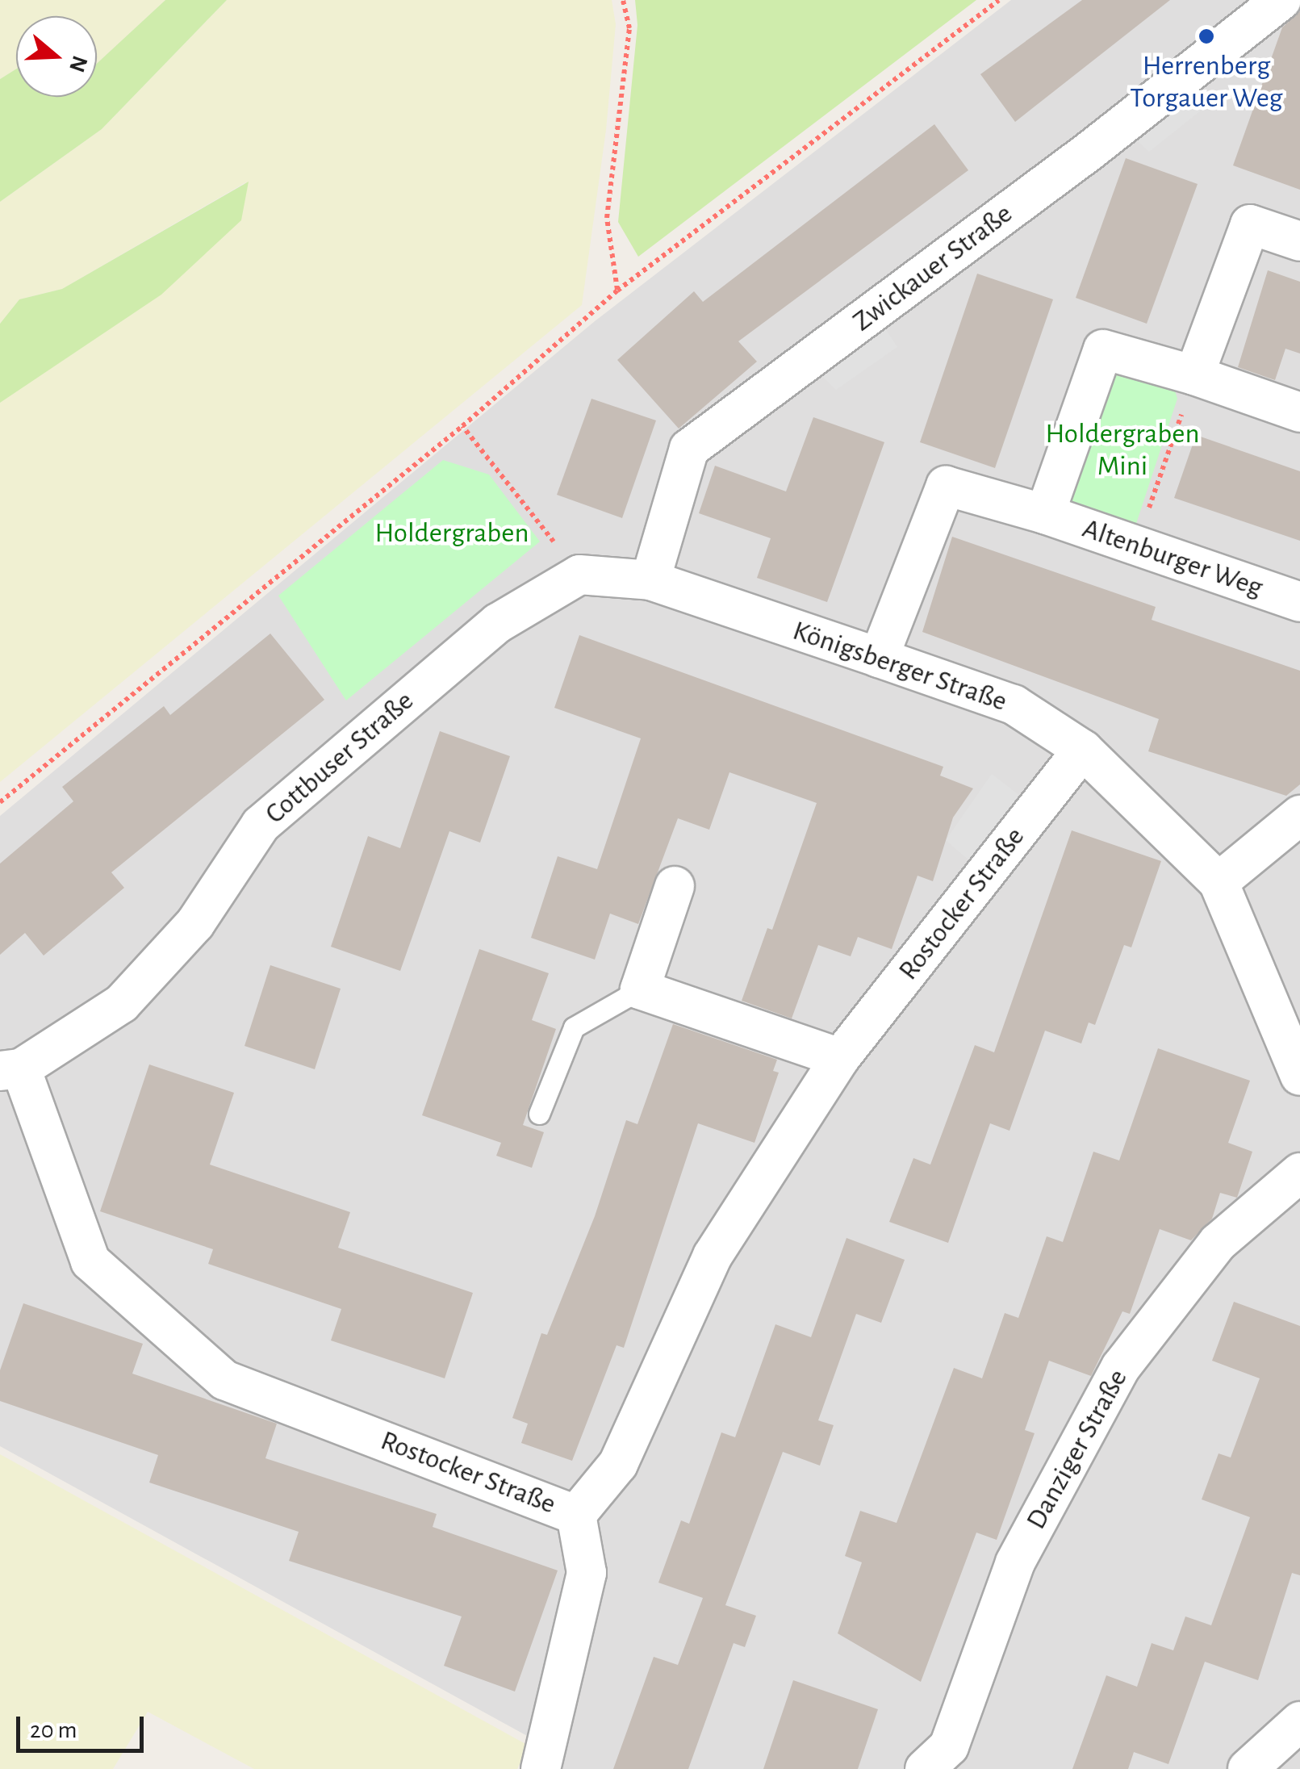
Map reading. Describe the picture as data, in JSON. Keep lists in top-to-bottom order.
{
  "streets": {
    "street": [
      "Zwickauer Straße",
      "Altenburger Weg",
      "Königsberger Straße",
      "Cottbuser Straße",
      "Rostocker Straße",
      "Danziger Straße"
    ]
  },
  "crossings": [
    ["Zwickauer Straße", "Königsberger Straße"],
    ["Altenburger Weg", "Königsberger Straße"],
    ["Königsberger Straße", "Rostocker Straße"],
    ["Cottbuser Straße", "Rostocker Straße"]
  ],
  "parks": ["Holdergraben Mini", "Holdergraben"],
  "places": ["Herrenberg Torgauer Weg"],
  "scale_bar": "20 m",
  "north": "right"
}
